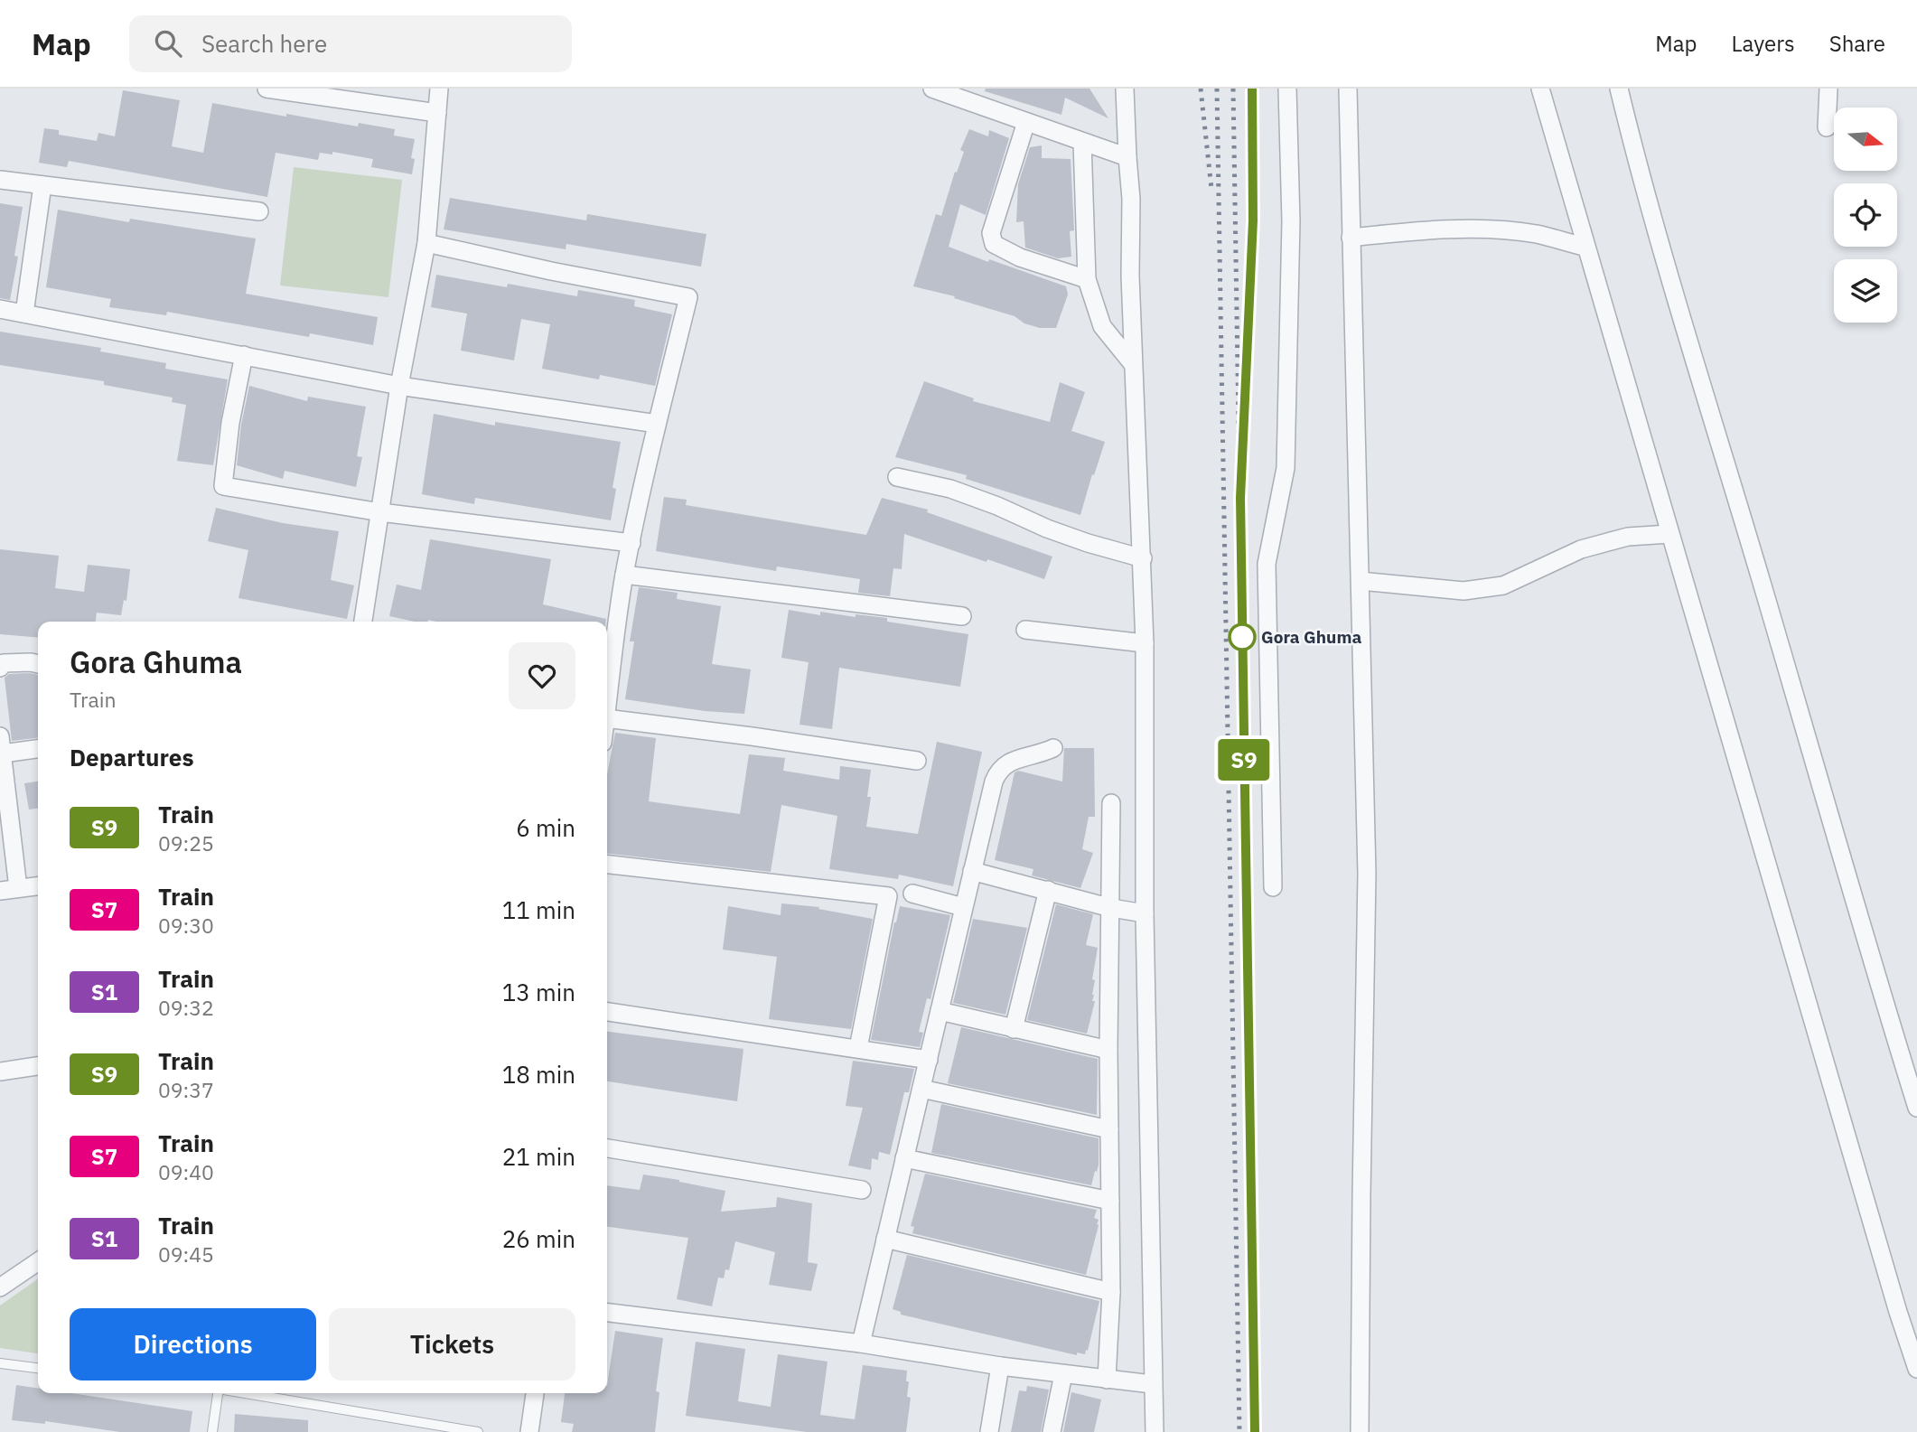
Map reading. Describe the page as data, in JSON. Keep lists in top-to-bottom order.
{
  "places": ["Gora Ghuma"],
  "north": "right",
  "page": {
    "header": "Map",
    "search": "Search here",
    "nav": ["Map", "Layers", "Share"],
    "on_map": "S9",
    "heading": [
      ["Gora Ghuma", "Train"],
      "Departures"
    ],
    "list": [
      {
        "mark": "S9",
        "name": "Train",
        "note": "09:25",
        "value": "6 min"
      },
      {
        "mark": "S7",
        "name": "Train",
        "note": "09:30",
        "value": "11 min"
      },
      {
        "mark": "S1",
        "name": "Train",
        "note": "09:32",
        "value": "13 min"
      },
      {
        "mark": "S9",
        "name": "Train",
        "note": "09:37",
        "value": "18 min"
      },
      {
        "mark": "S7",
        "name": "Train",
        "note": "09:40",
        "value": "21 min"
      },
      {
        "mark": "S1",
        "name": "Train",
        "note": "09:45",
        "value": "26 min"
      }
    ],
    "buttons": ["Directions", "Tickets"]
  }
}
